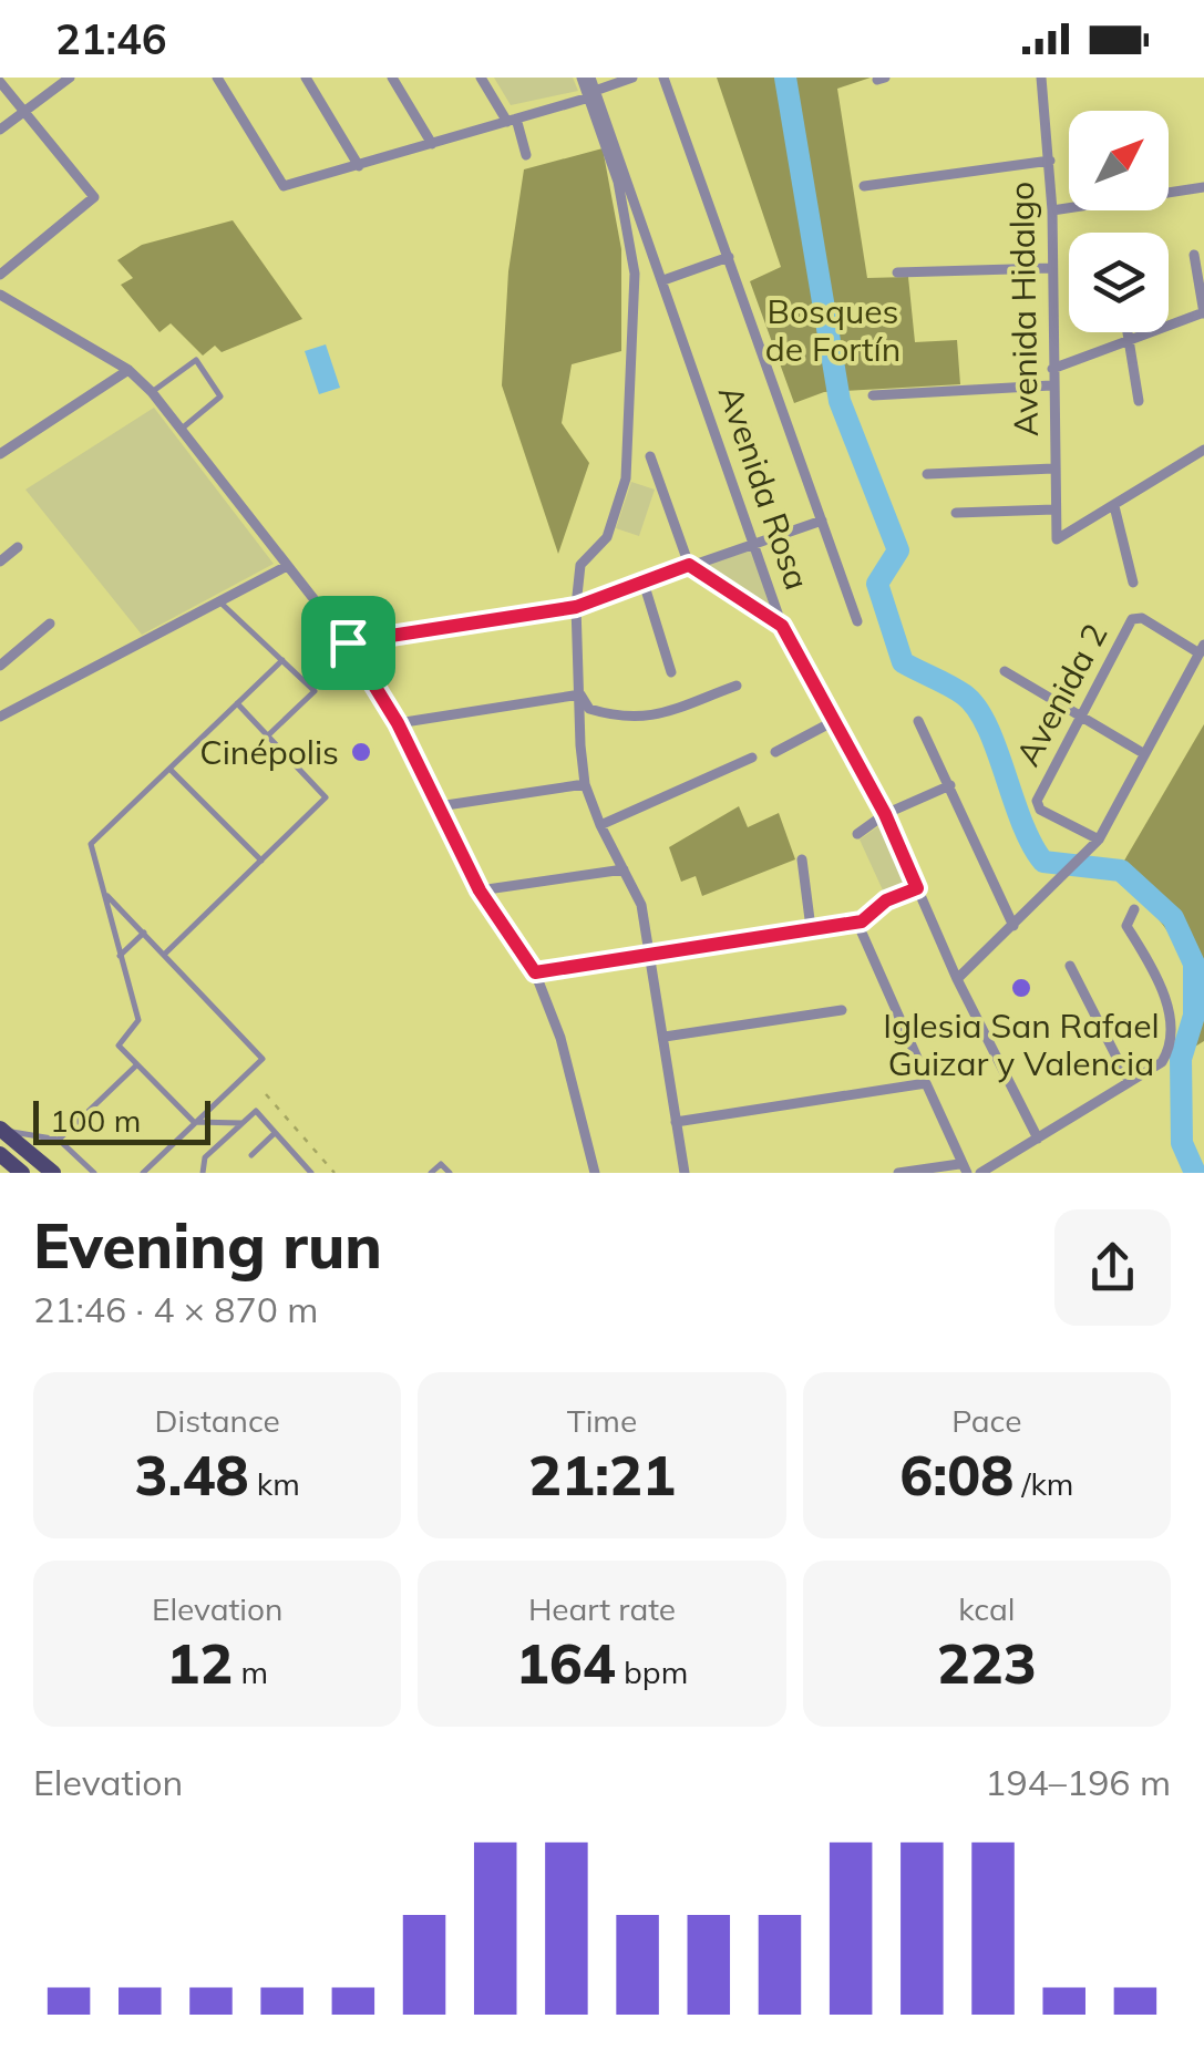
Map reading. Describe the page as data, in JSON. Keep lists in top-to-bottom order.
{
  "streets": {
    "street": ["Avenida Hidalgo", "Avenida Rosa", "Avenida 2"]
  },
  "parks": ["Bosques de Fortín"],
  "places": ["Cinépolis", "Iglesia San Rafael Guizar y Valencia"],
  "scale_bar": "100 m",
  "north": "top right",
  "page": {
    "status": "21:46",
    "scale": "100 m",
    "heading": ["Evening run", "21:46 · 4 × 870 m"],
    "stats": [
      ["Distance", "3.48 km"],
      ["Time", "21:21"],
      ["Pace", "6:08 /km"],
      ["Elevation", "12 m"],
      ["Heart rate", "164 bpm"],
      ["kcal", "223"]
    ],
    "chart": ["Elevation", "194–196 m"]
  }
}
